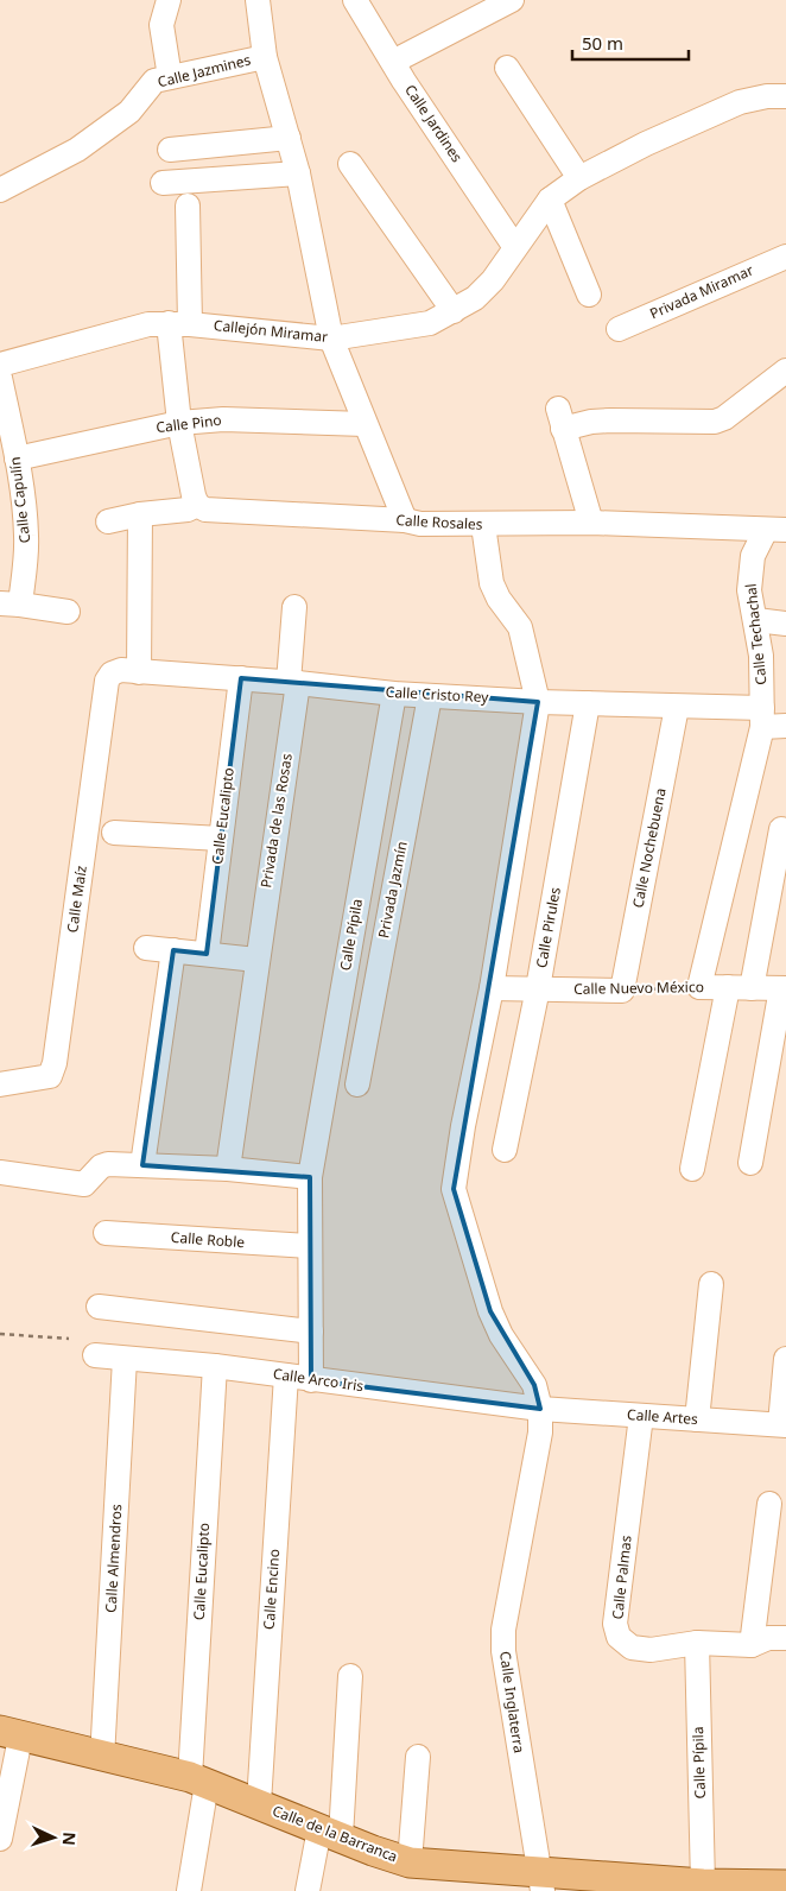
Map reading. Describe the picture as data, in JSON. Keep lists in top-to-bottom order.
{
  "streets": {
    "main road": ["Calle de la Barranca"],
    "street": [
      "Calle Jazmines",
      "Calle Jardines",
      "Privada Miramar",
      "Callejón Miramar",
      "Calle Pino",
      "Calle Capulín",
      "Calle Rosales",
      "Calle Techachal",
      "Calle Cristo Rey",
      "Calle Eucalipto",
      "Privada de las Rosas",
      "Calle Nochebuena",
      "Privada Jazmín",
      "Calle Maíz",
      "Calle Pirules",
      "Calle Pípila",
      "Calle Nuevo México",
      "Calle Roble",
      "Calle Arco Iris",
      "Calle Artes",
      "Calle Almendros",
      "Calle Palmas",
      "Calle Encino",
      "Calle Inglaterra"
    ]
  },
  "crossings": [
    ["Calle Jazmines", "Callejón Miramar"],
    ["Calle Jazmines", "Calle Pino"],
    ["Calle Jazmines", "Calle Rosales"],
    ["Calle Jardines", "Callejón Miramar"],
    ["Calle Pino", "Calle Capulín"],
    ["Calle Rosales", "Calle Techachal"],
    ["Calle Techachal", "Calle Cristo Rey"],
    ["Calle Techachal", "Calle Nuevo México"],
    ["Calle Cristo Rey", "Calle Eucalipto"],
    ["Calle Cristo Rey", "Privada de las Rosas"],
    ["Calle Cristo Rey", "Calle Nochebuena"],
    ["Calle Cristo Rey", "Privada Jazmín"],
    ["Calle Cristo Rey", "Calle Maíz"],
    ["Calle Cristo Rey", "Calle Pirules"],
    ["Calle Cristo Rey", "Calle Pípila"],
    ["Calle Eucalipto", "Calle Arco Iris"],
    ["Calle Eucalipto", "Calle de la Barranca"],
    ["Calle Nochebuena", "Calle Nuevo México"],
    ["Calle Pirules", "Calle Nuevo México"],
    ["Calle Pípila", "Calle Palmas"],
    ["Calle Pípila", "Calle de la Barranca"],
    ["Calle Nuevo México", "Calle Inglaterra"],
    ["Calle Arco Iris", "Calle Artes"],
    ["Calle Arco Iris", "Calle Almendros"],
    ["Calle Arco Iris", "Calle Encino"],
    ["Calle Arco Iris", "Calle Inglaterra"],
    ["Calle Artes", "Calle Palmas"],
    ["Calle Artes", "Calle Inglaterra"],
    ["Calle Almendros", "Calle de la Barranca"],
    ["Calle Encino", "Calle de la Barranca"],
    ["Calle Inglaterra", "Calle de la Barranca"]
  ],
  "scale_bar": "50 m",
  "north": "right"
}
